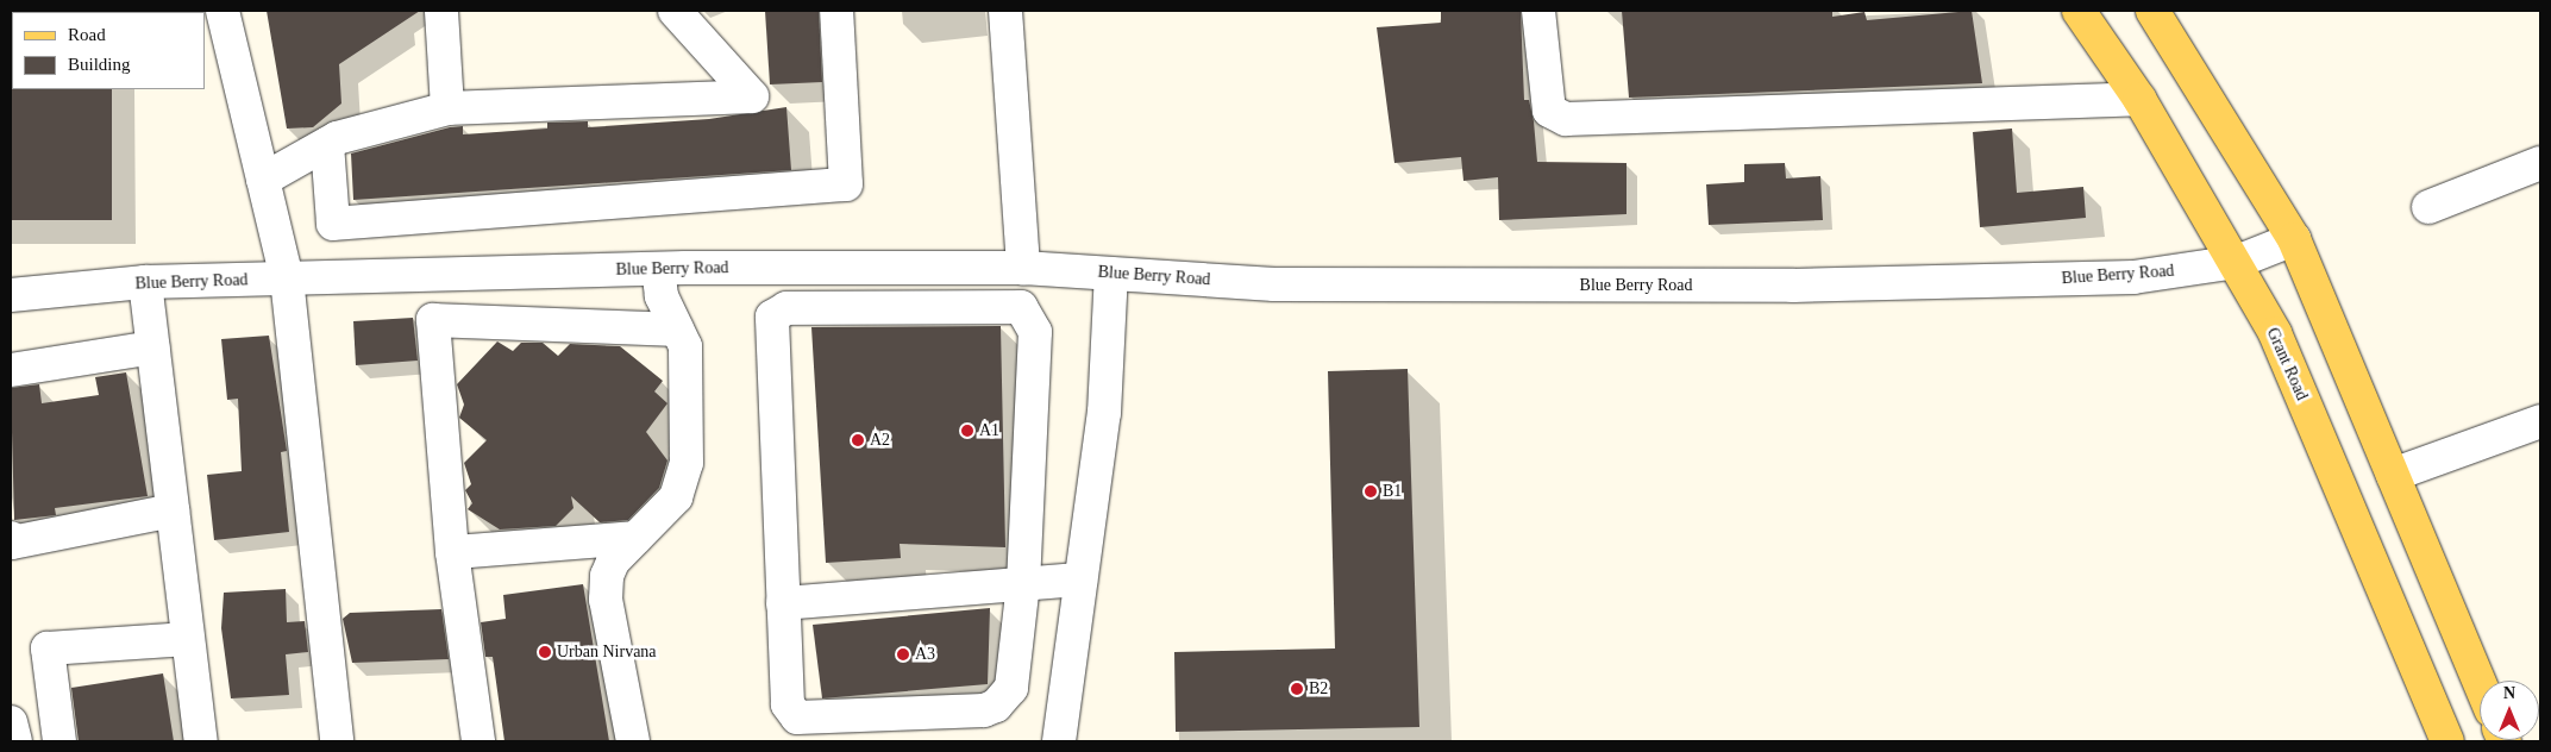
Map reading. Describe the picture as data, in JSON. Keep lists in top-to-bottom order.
{
  "streets": {
    "main road": ["Grant Road"],
    "street": ["Blue Berry Road"]
  },
  "crossings": [
    ["Blue Berry Road", "Grant Road"]
  ],
  "places": [
    "A1",
    "A2",
    "B1",
    "Urban Nirvana",
    "A3",
    "B2"
  ],
  "legend": ["Road", "Building"],
  "north": "top"
}
